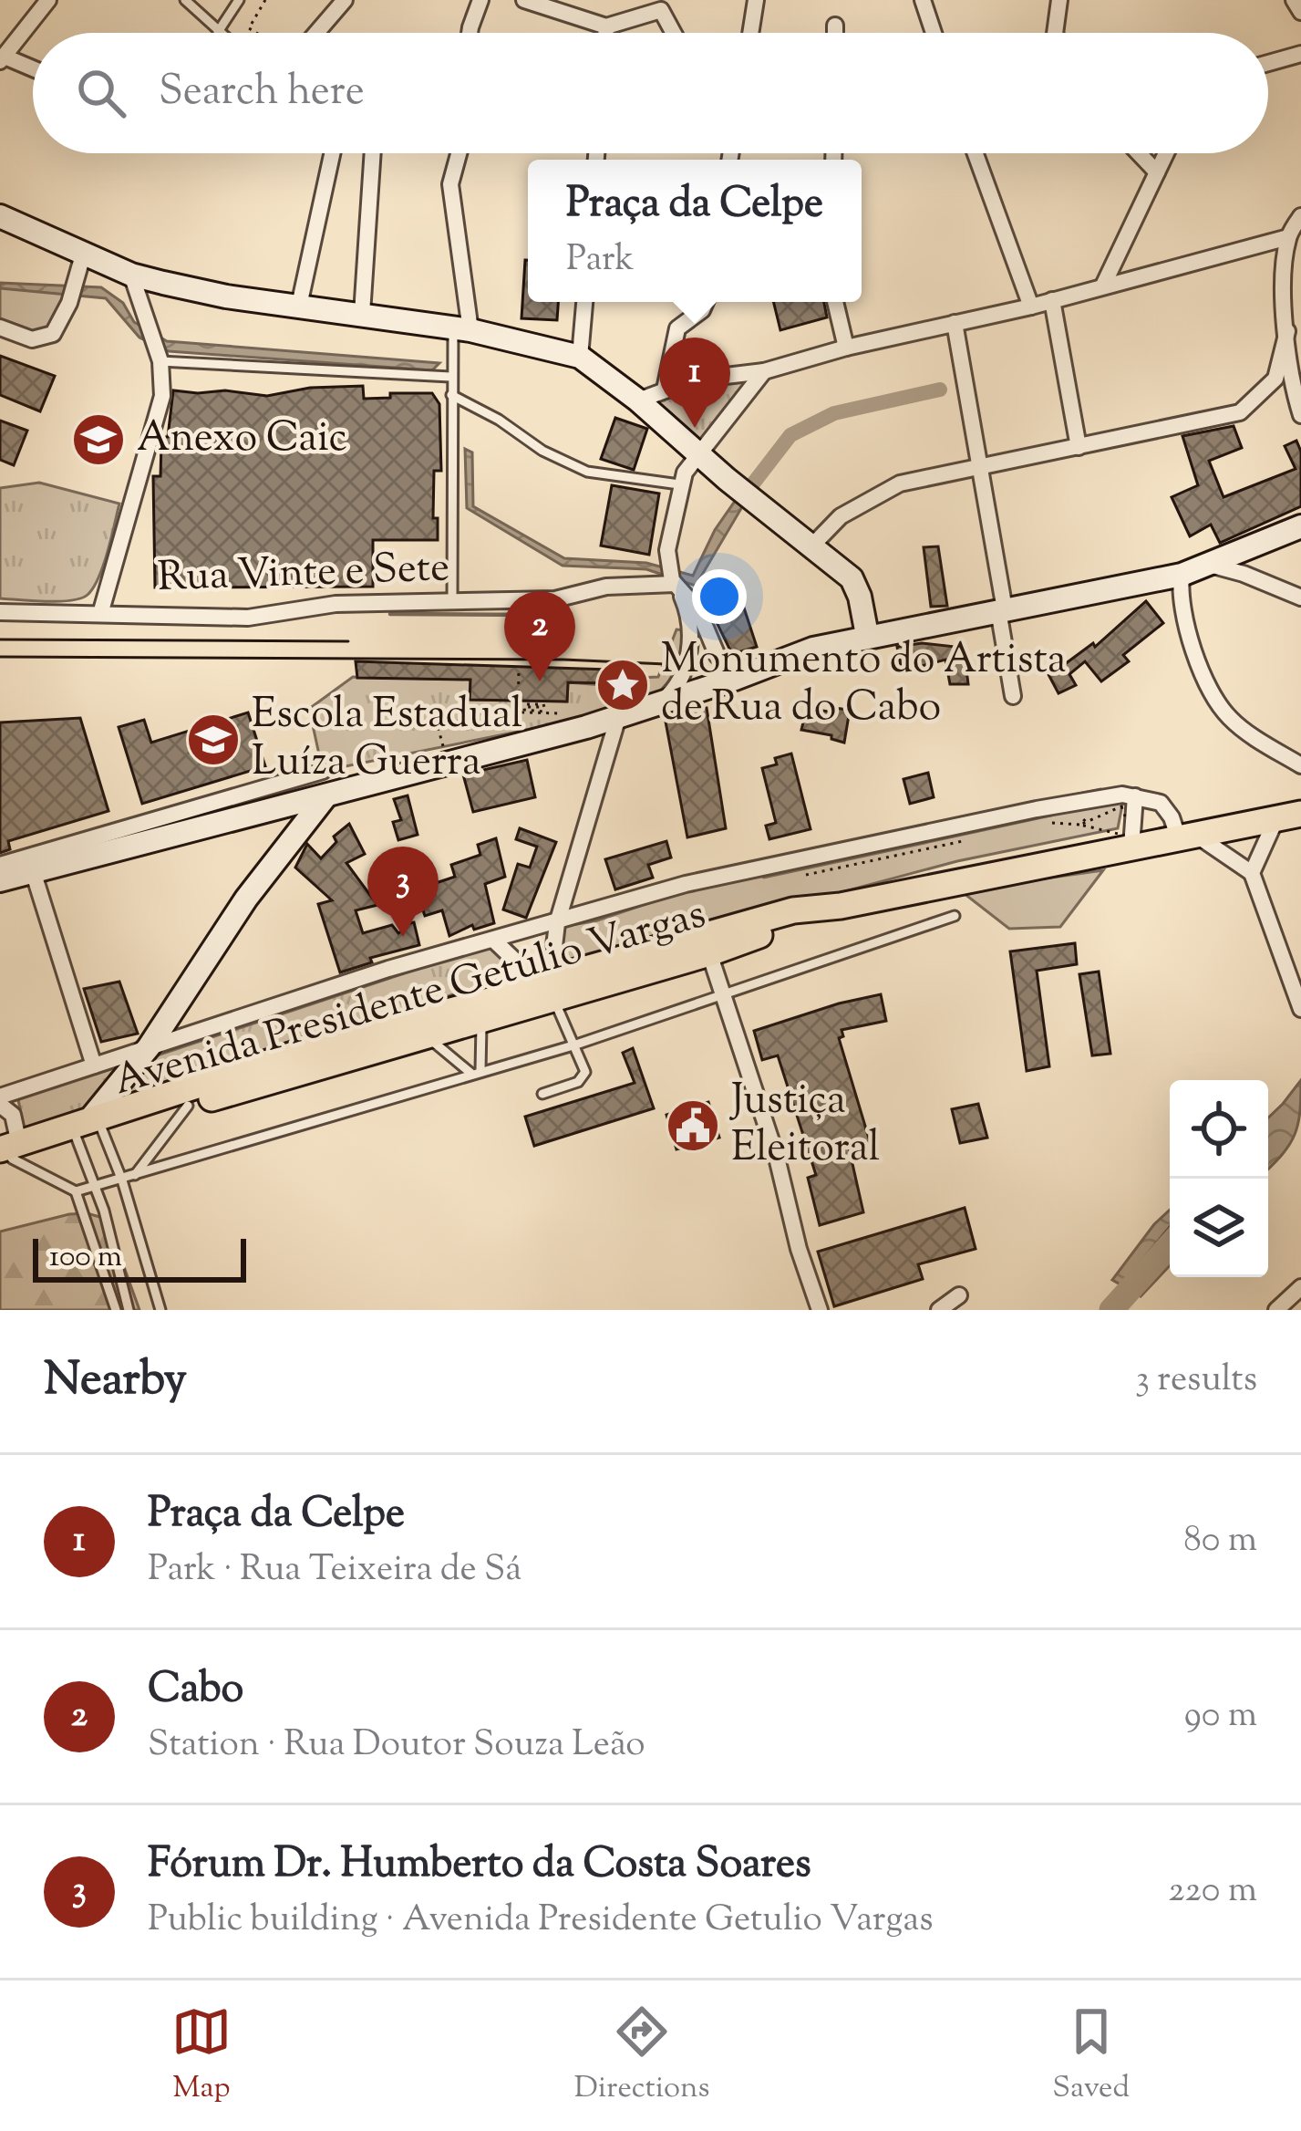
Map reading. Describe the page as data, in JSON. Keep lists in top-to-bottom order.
{
  "streets": {
    "main road": ["Avenida Presidente Getúlio Vargas"],
    "street": ["Rua Vinte e Sete"]
  },
  "places": {
    "school or university": ["Anexo Caic", "Escola Estadual Luíza Guerra"],
    "place": ["Monumento do Artista de Rua do Cabo"],
    "public building": ["Justiça Eleitoral"]
  },
  "scale_bar": "100 m",
  "page": {
    "search": "Search here",
    "popup": ["Praça da Celpe", "Park"],
    "pins": ["1", "2", "3"],
    "scale": "100 m",
    "heading": ["Nearby", "3 results"],
    "list": [
      {
        "mark": "1",
        "name": "Praça da Celpe",
        "note": "Park · Rua Teixeira de Sá",
        "value": "80 m"
      },
      {
        "mark": "2",
        "name": "Cabo",
        "note": "Station · Rua Doutor Souza Leão",
        "value": "90 m"
      },
      {
        "mark": "3",
        "name": "Fórum Dr. Humberto da Costa Soares",
        "note": "Public building · Avenida Presidente Getulio Vargas",
        "value": "220 m"
      }
    ],
    "nav": ["Map", "Directions", "Saved"]
  }
}
